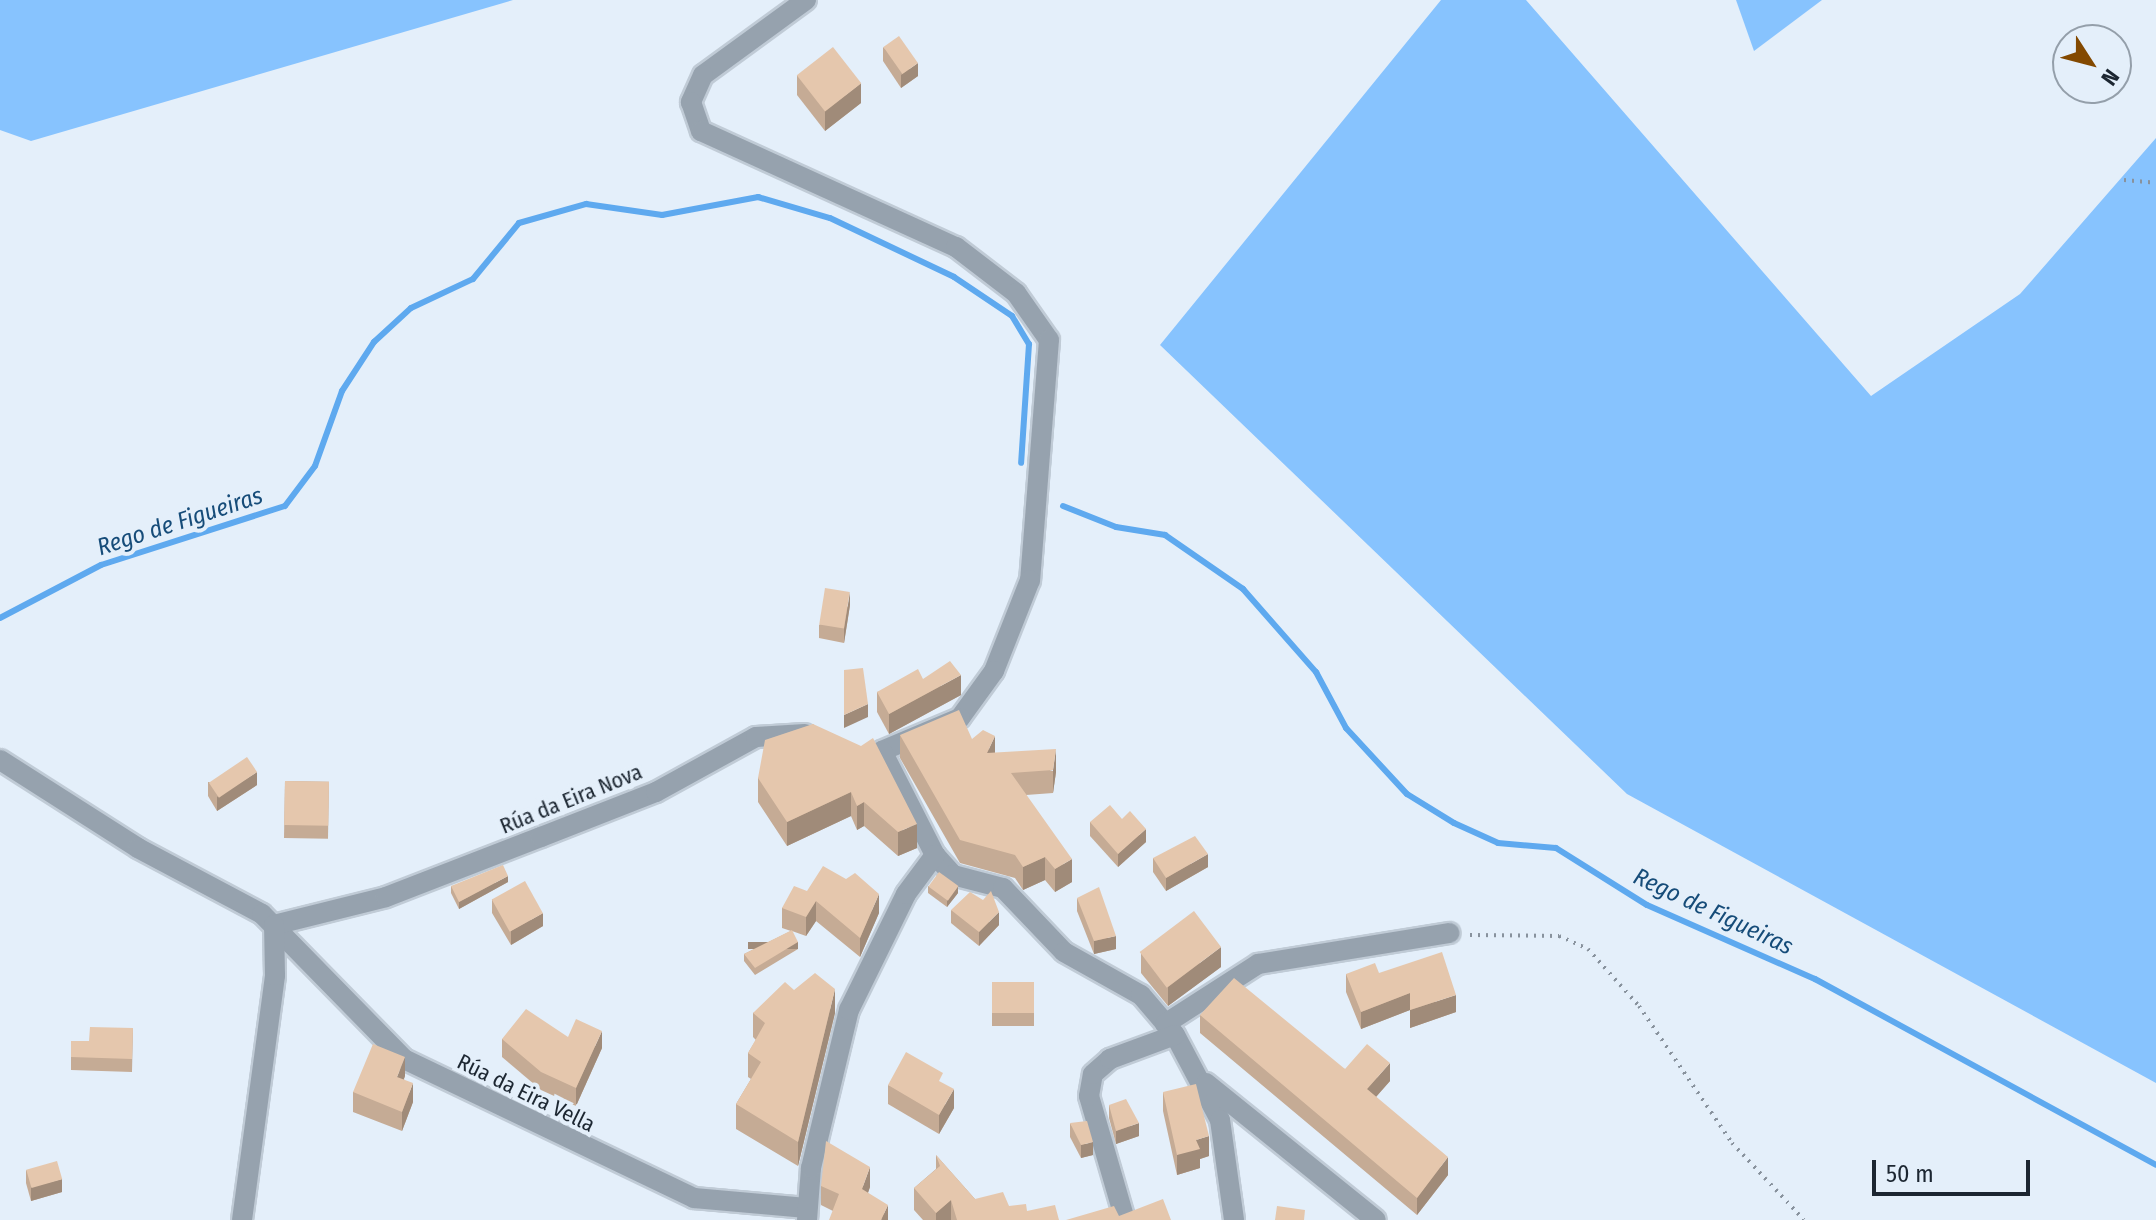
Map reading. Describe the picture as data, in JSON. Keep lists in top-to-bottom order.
{
  "streets": {
    "street": ["Rúa da Eira Nova", "Rúa da Eira Vella"]
  },
  "crossings": [
    ["Rúa da Eira Nova", "Rúa da Eira Vella"]
  ],
  "water": ["Rego de Figueiras"],
  "scale_bar": "50 m",
  "north": "bottom right"
}
